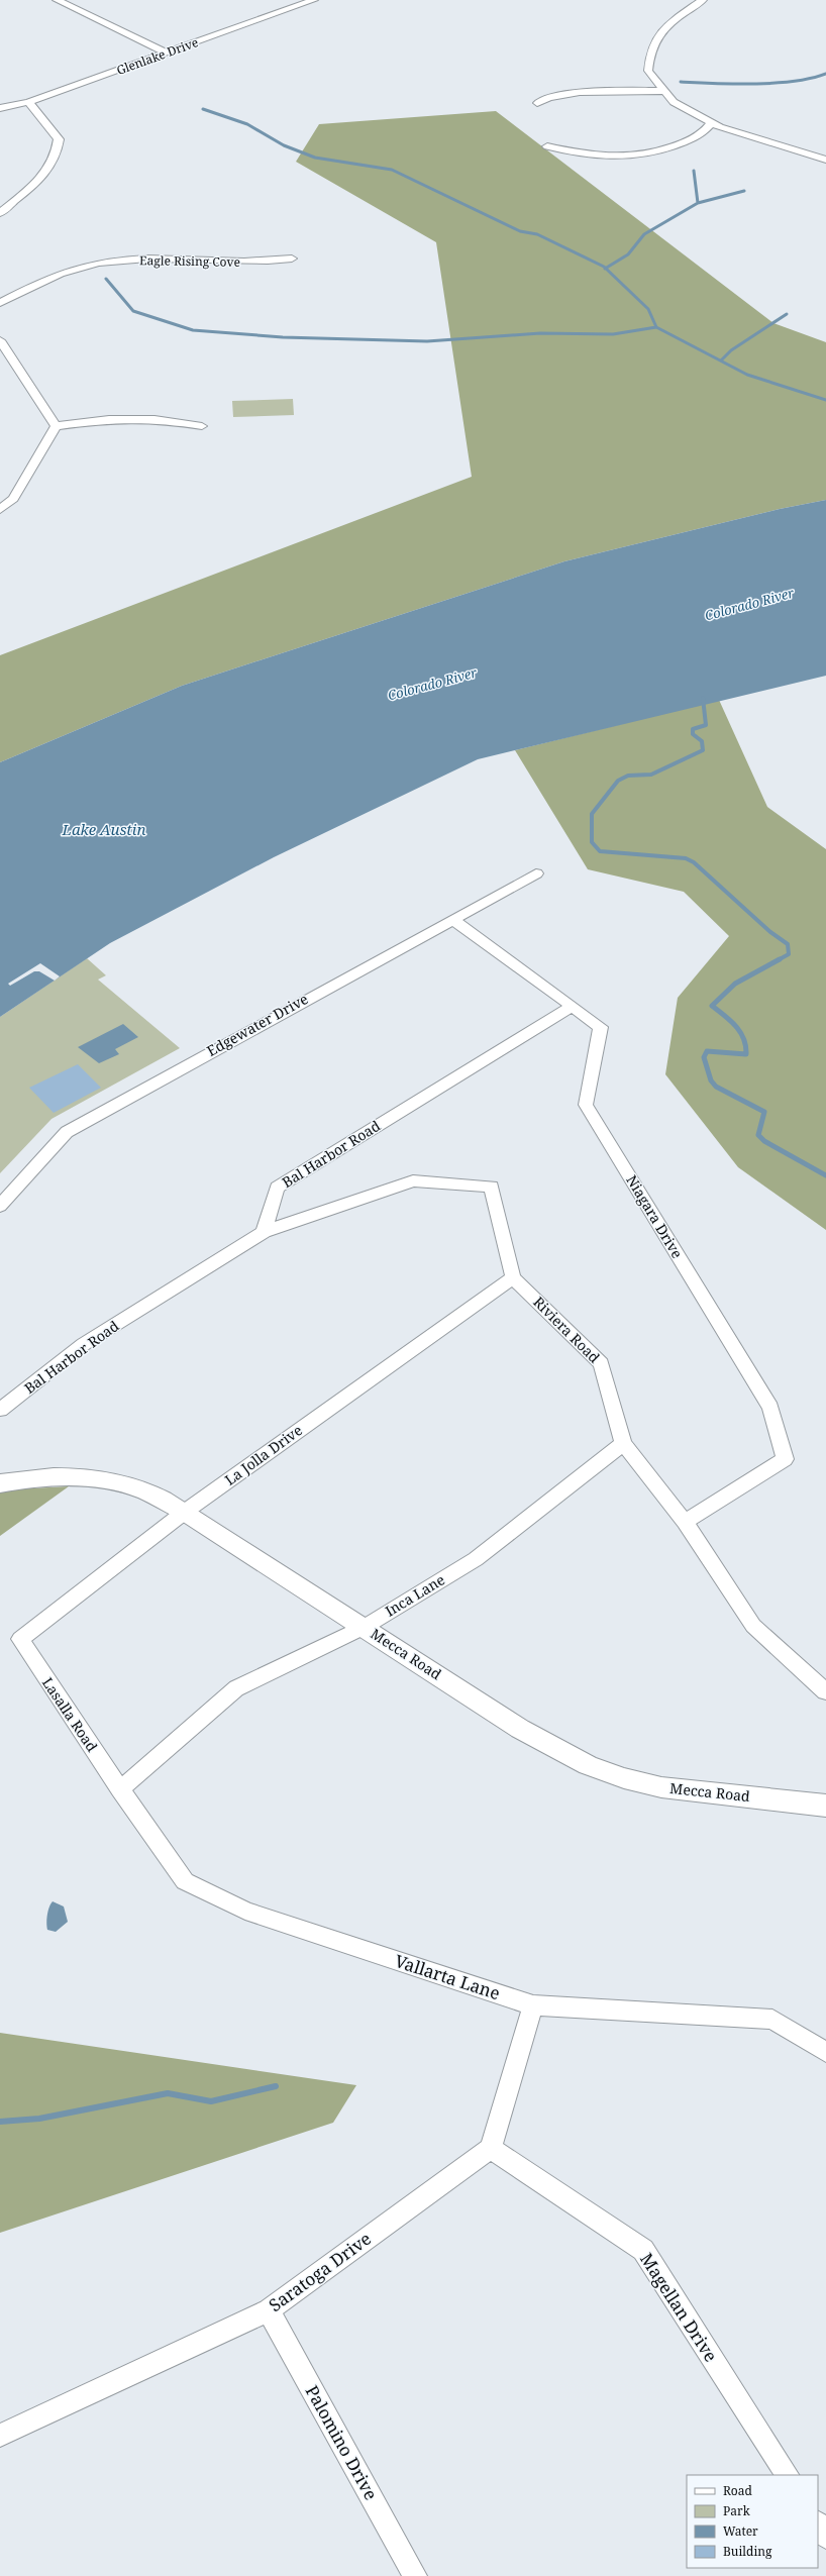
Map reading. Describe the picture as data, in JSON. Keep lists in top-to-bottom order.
{
  "streets": {
    "street": [
      "Glenlake Drive",
      "Eagle Rising Cove",
      "Edgewater Drive",
      "Bal Harbor Road",
      "Niagara Drive",
      "Riviera Road",
      "La Jolla Drive",
      "Inca Lane",
      "Mecca Road",
      "Lasalla Road",
      "Vallarta Lane",
      "Saratoga Drive",
      "Magellan Drive",
      "Palomino Drive"
    ]
  },
  "crossings": [
    ["Edgewater Drive", "Niagara Drive"],
    ["Bal Harbor Road", "Niagara Drive"],
    ["Niagara Drive", "Riviera Road"],
    ["Riviera Road", "La Jolla Drive"],
    ["Riviera Road", "Inca Lane"],
    ["La Jolla Drive", "Mecca Road"],
    ["La Jolla Drive", "Lasalla Road"],
    ["Inca Lane", "Mecca Road"],
    ["Inca Lane", "Lasalla Road"],
    ["Inca Lane", "Vallarta Lane"],
    ["Lasalla Road", "Vallarta Lane"],
    ["Saratoga Drive", "Magellan Drive"],
    ["Saratoga Drive", "Palomino Drive"]
  ],
  "water": ["Colorado River", "Lake Austin"],
  "legend": [
    "Road",
    "Park",
    "Water",
    "Building"
  ]
}
